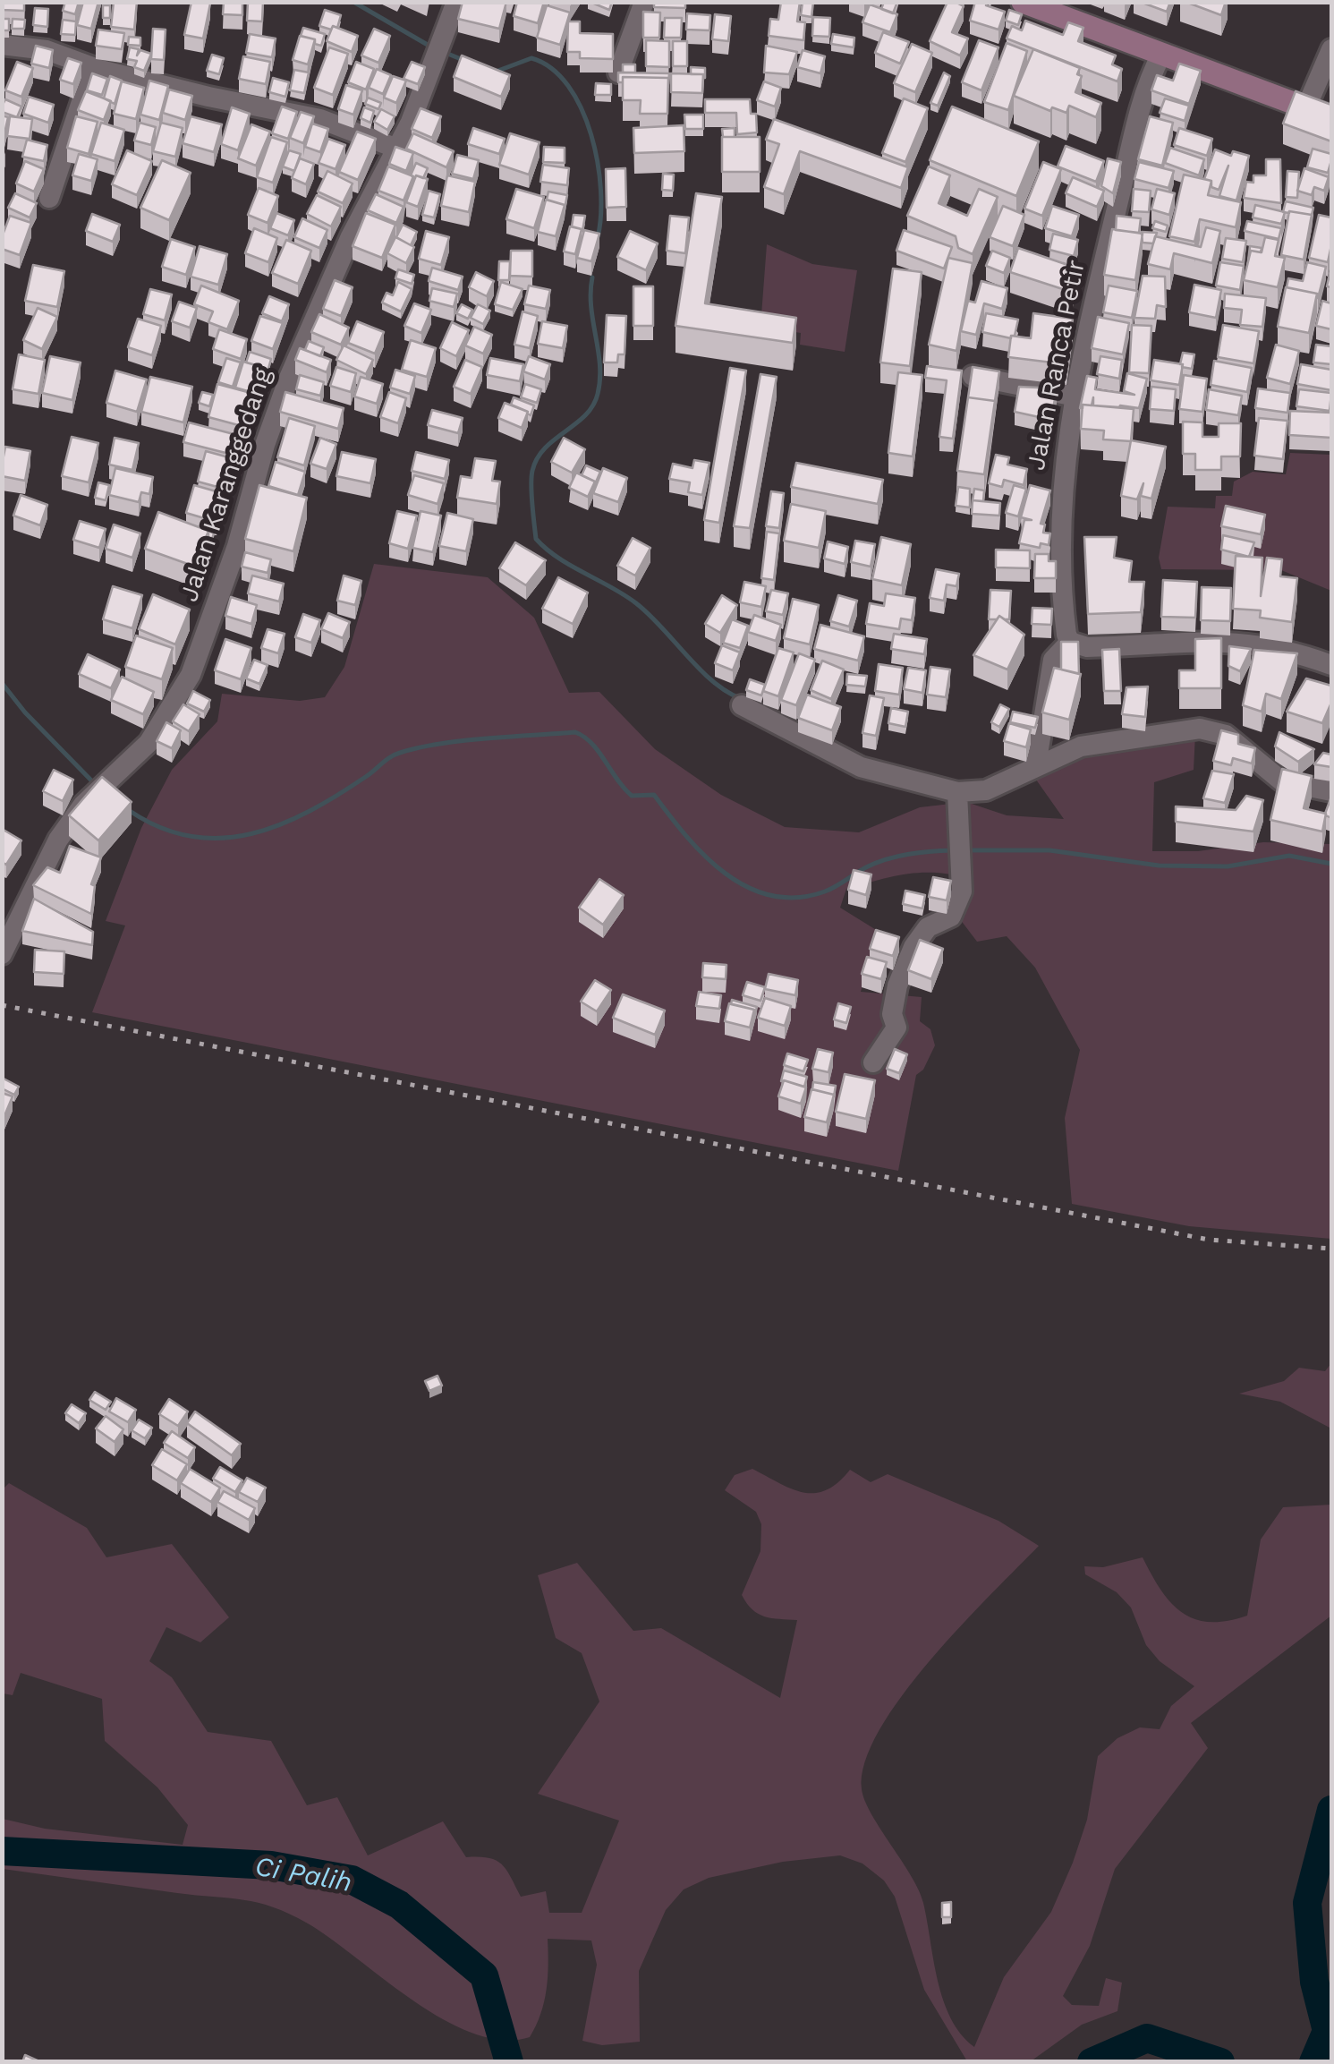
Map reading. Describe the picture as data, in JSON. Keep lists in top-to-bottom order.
{
  "streets": {
    "street": ["Jalan Ranca Petir", "Jalan Karanggedang"]
  },
  "water": ["Ci Palih"]
}
